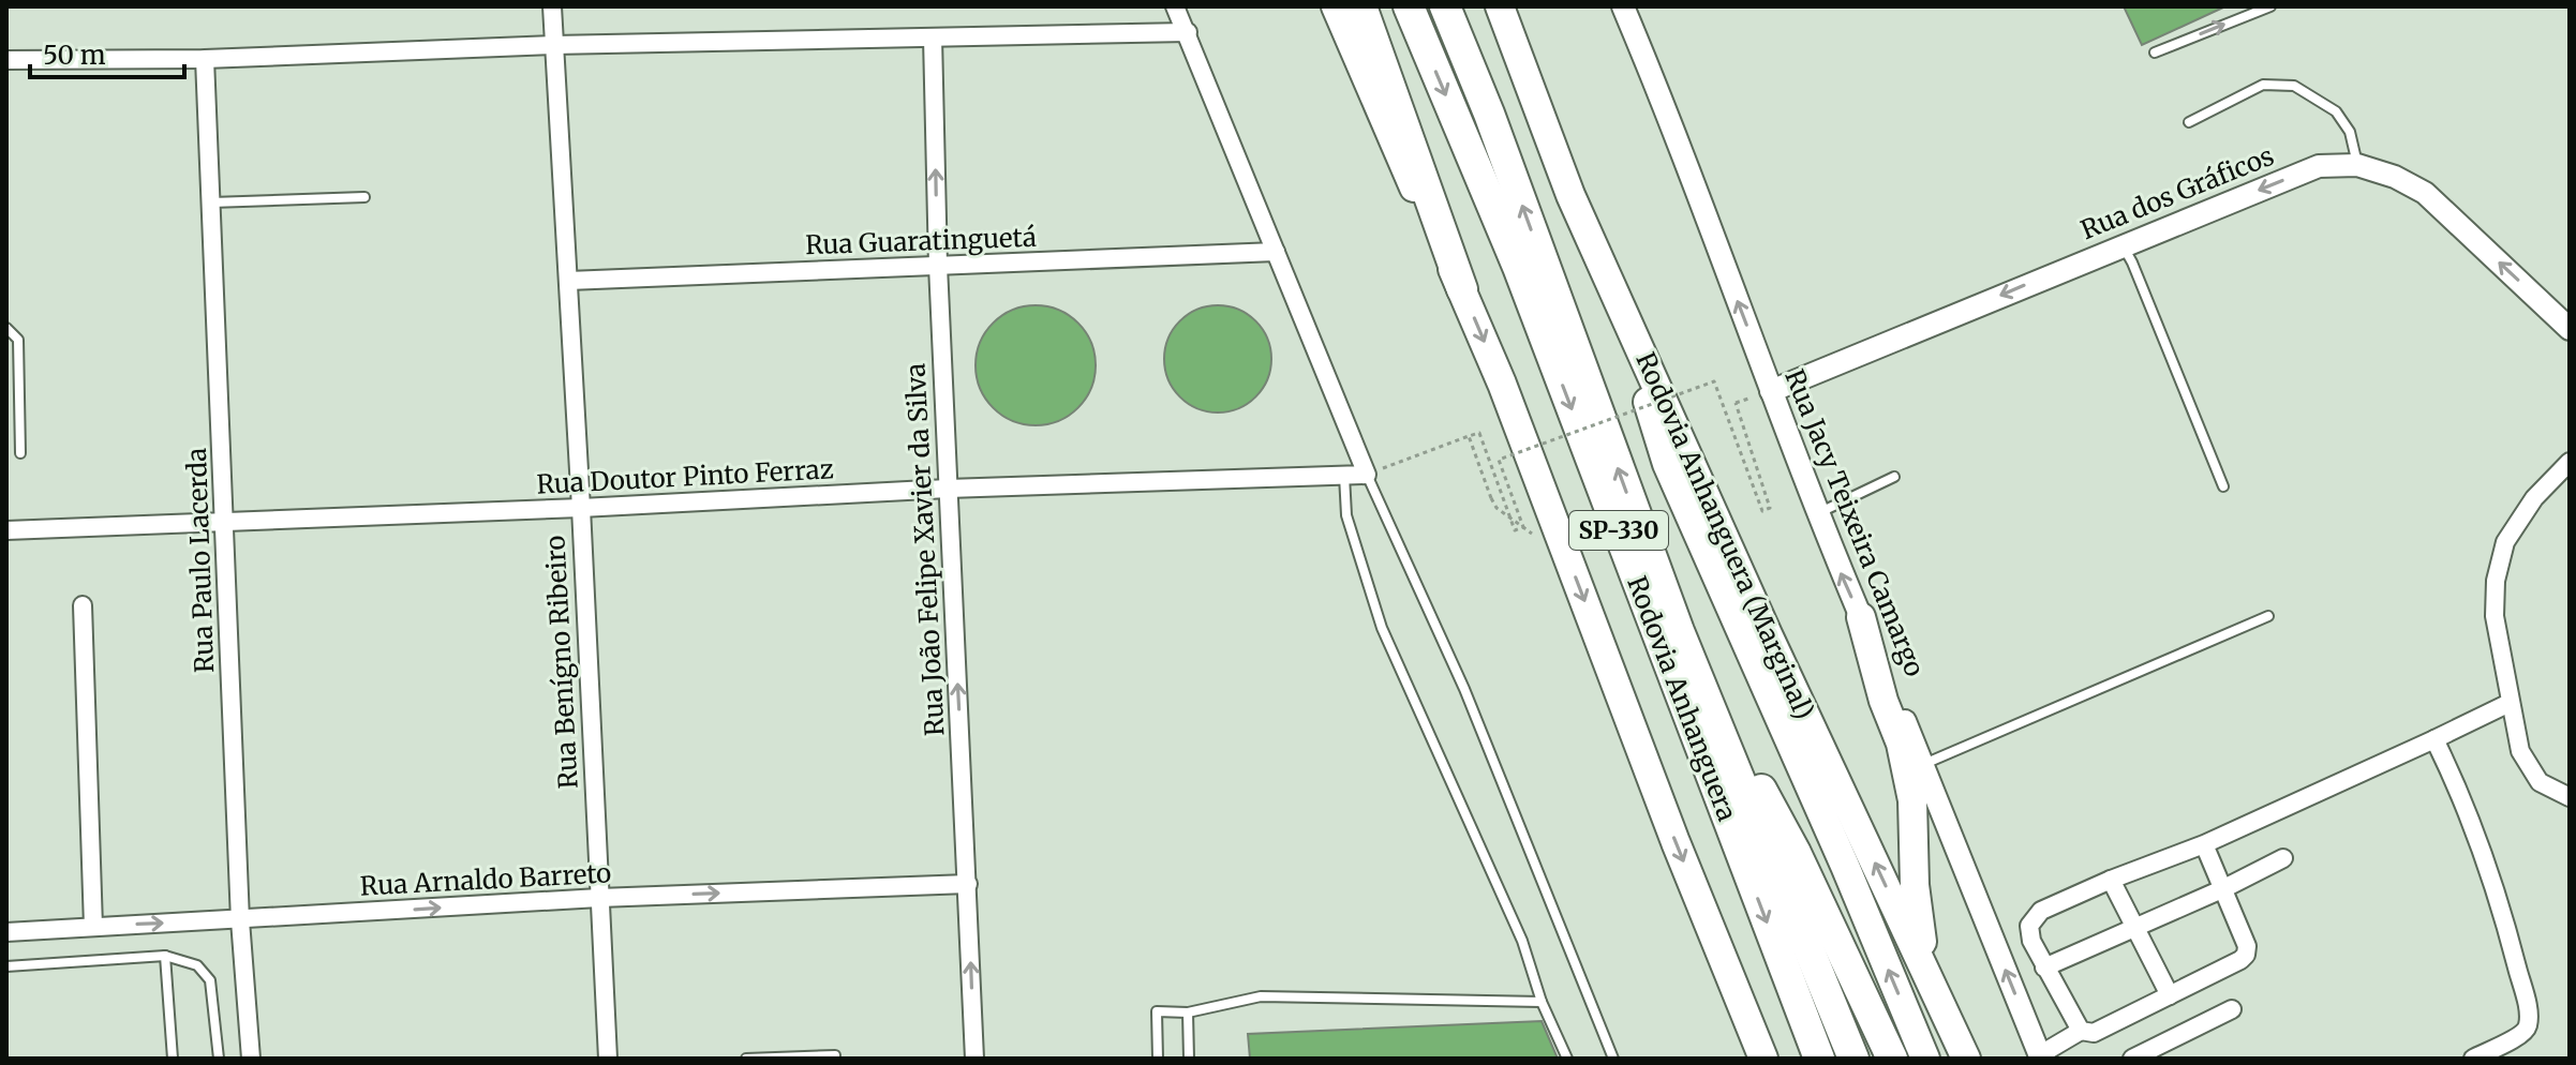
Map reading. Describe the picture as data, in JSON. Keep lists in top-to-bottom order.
{
  "streets": {
    "highway": ["SP-330", "Rodovia Anhanguera (Marginal)", "Rodovia Anhanguera"],
    "street": [
      "Rua dos Gráficos",
      "Rua Guaratinguetá",
      "Rua Doutor Pinto Ferraz",
      "Rua Jacy Teixeira Camargo",
      "Rua João Felipe Xavier da Silva",
      "Rua Paulo Lacerda",
      "Rua Benígno Ribeiro",
      "Rua Arnaldo Barreto"
    ]
  },
  "crossings": [
    ["Rua dos Gráficos", "Rua Jacy Teixeira Camargo"],
    ["Rua Guaratinguetá", "Rua João Felipe Xavier da Silva"],
    ["Rua Guaratinguetá", "Rua Benígno Ribeiro"],
    ["Rua Doutor Pinto Ferraz", "Rua João Felipe Xavier da Silva"],
    ["Rua Doutor Pinto Ferraz", "Rua Paulo Lacerda"],
    ["Rua Doutor Pinto Ferraz", "Rua Benígno Ribeiro"],
    ["Rua João Felipe Xavier da Silva", "Rua Arnaldo Barreto"],
    ["Rua Paulo Lacerda", "Rua Arnaldo Barreto"],
    ["Rua Benígno Ribeiro", "Rua Arnaldo Barreto"]
  ],
  "one_way": [
    "Rua dos Gráficos",
    "Rua Jacy Teixeira Camargo",
    "Rua João Felipe Xavier da Silva",
    "Rua Arnaldo Barreto"
  ],
  "scale_bar": "50 m"
}
